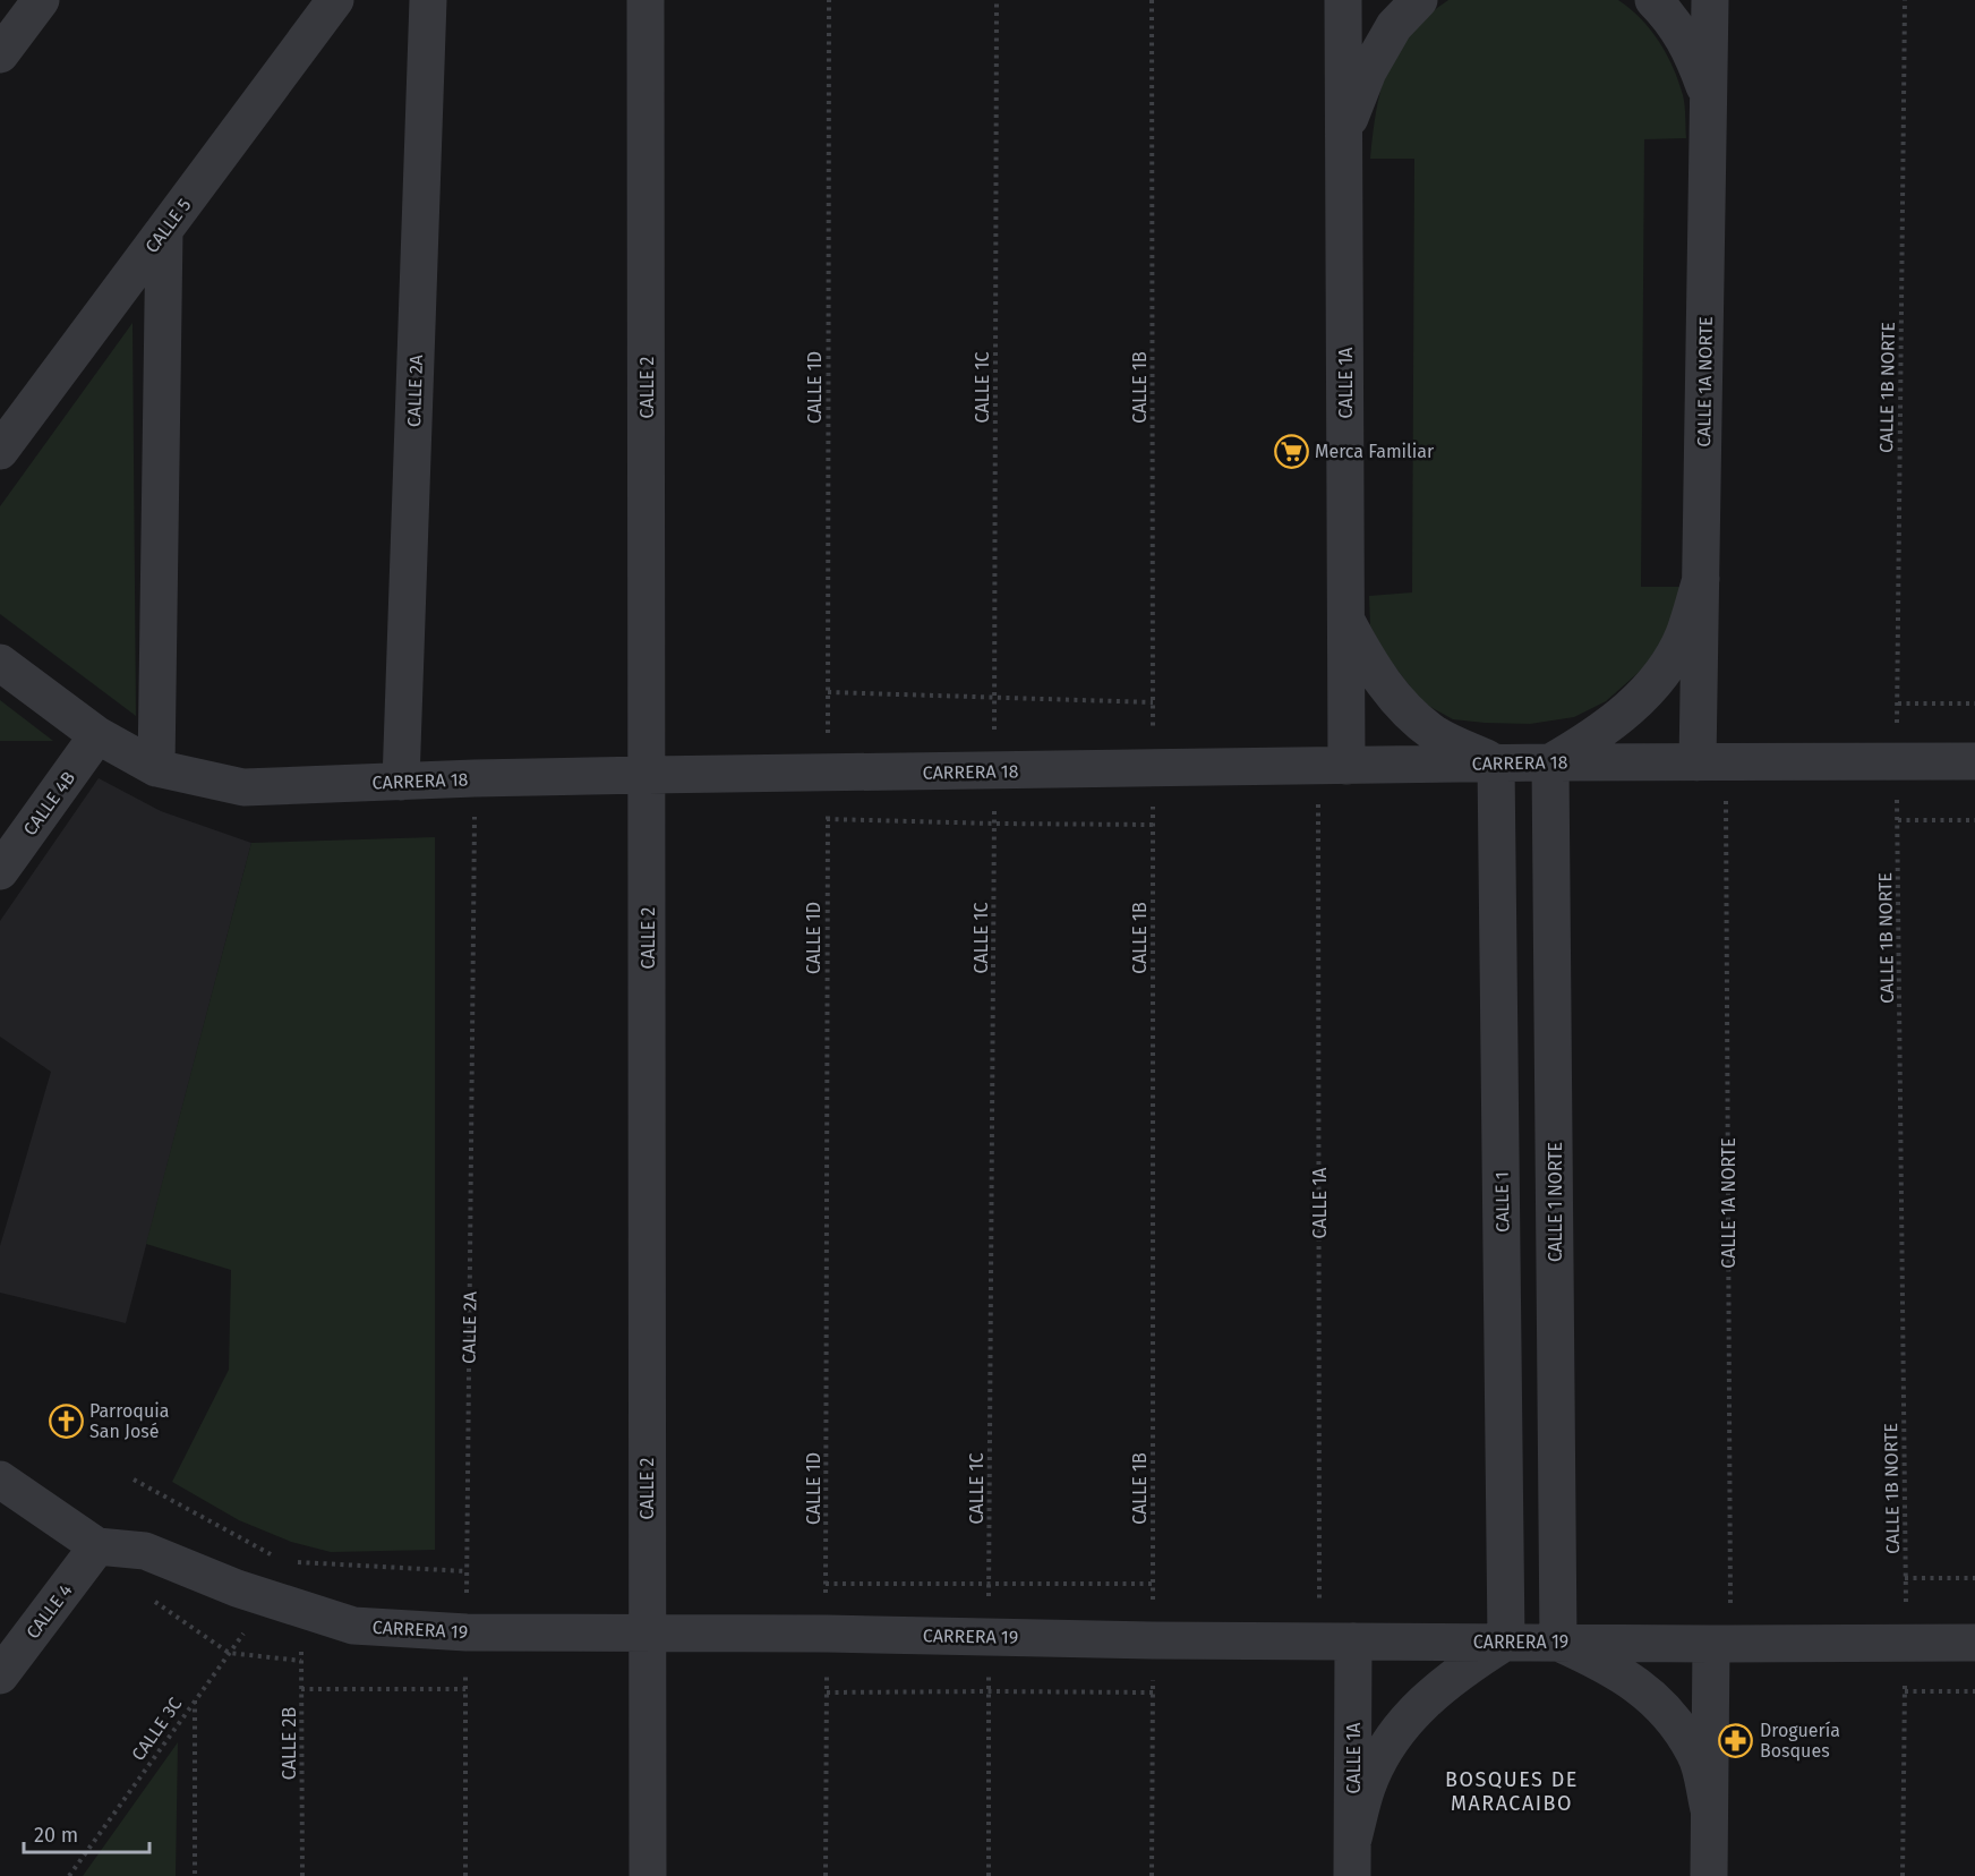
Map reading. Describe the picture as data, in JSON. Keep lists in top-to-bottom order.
{
  "streets": {
    "street": [
      "CALLE 5",
      "CALLE 1A NORTE",
      "CALLE 1A",
      "CALLE 2",
      "CALLE 2A",
      "CARRERA 18",
      "CALLE 4B",
      "CALLE 1",
      "CALLE 1 NORTE",
      "CALLE 4",
      "CARRERA 19"
    ],
    "path": [
      "CALLE 1D",
      "CALLE 1C",
      "CALLE 1B",
      "CALLE 1B NORTE",
      "CALLE 3C",
      "CALLE 2B"
    ]
  },
  "crossings": [
    ["CALLE 1A NORTE", "CARRERA 18"],
    ["CALLE 1A NORTE", "CARRERA 19"],
    ["CALLE 1A", "CARRERA 18"],
    ["CALLE 1A", "CARRERA 19"],
    ["CALLE 2", "CARRERA 18"],
    ["CALLE 2", "CARRERA 19"],
    ["CALLE 1D", "CARRERA 18"],
    ["CALLE 1D", "CARRERA 19"],
    ["CALLE 1C", "CARRERA 18"],
    ["CALLE 1C", "CARRERA 19"],
    ["CALLE 1B", "CARRERA 18"],
    ["CALLE 1B", "CARRERA 19"],
    ["CALLE 1B NORTE", "CARRERA 18"],
    ["CALLE 1B NORTE", "CARRERA 19"],
    ["CALLE 2A", "CARRERA 18"],
    ["CALLE 2A", "CARRERA 19"],
    ["CARRERA 18", "CALLE 4B"],
    ["CARRERA 18", "CALLE 1"],
    ["CARRERA 18", "CALLE 1 NORTE"],
    ["CALLE 1", "CARRERA 19"],
    ["CALLE 1 NORTE", "CARRERA 19"],
    ["CALLE 4", "CARRERA 19"],
    ["CARRERA 19", "CALLE 3C"],
    ["CARRERA 19", "CALLE 2B"],
    ["CALLE 3C", "CALLE 2B"]
  ],
  "districts": ["BOSQUES DE MARACAIBO"],
  "places": {
    "supermarket": ["Merca Familiar"],
    "church": ["Parroquia San José"],
    "pharmacy": ["Droguería Bosques"]
  },
  "scale_bar": "20 m"
}
